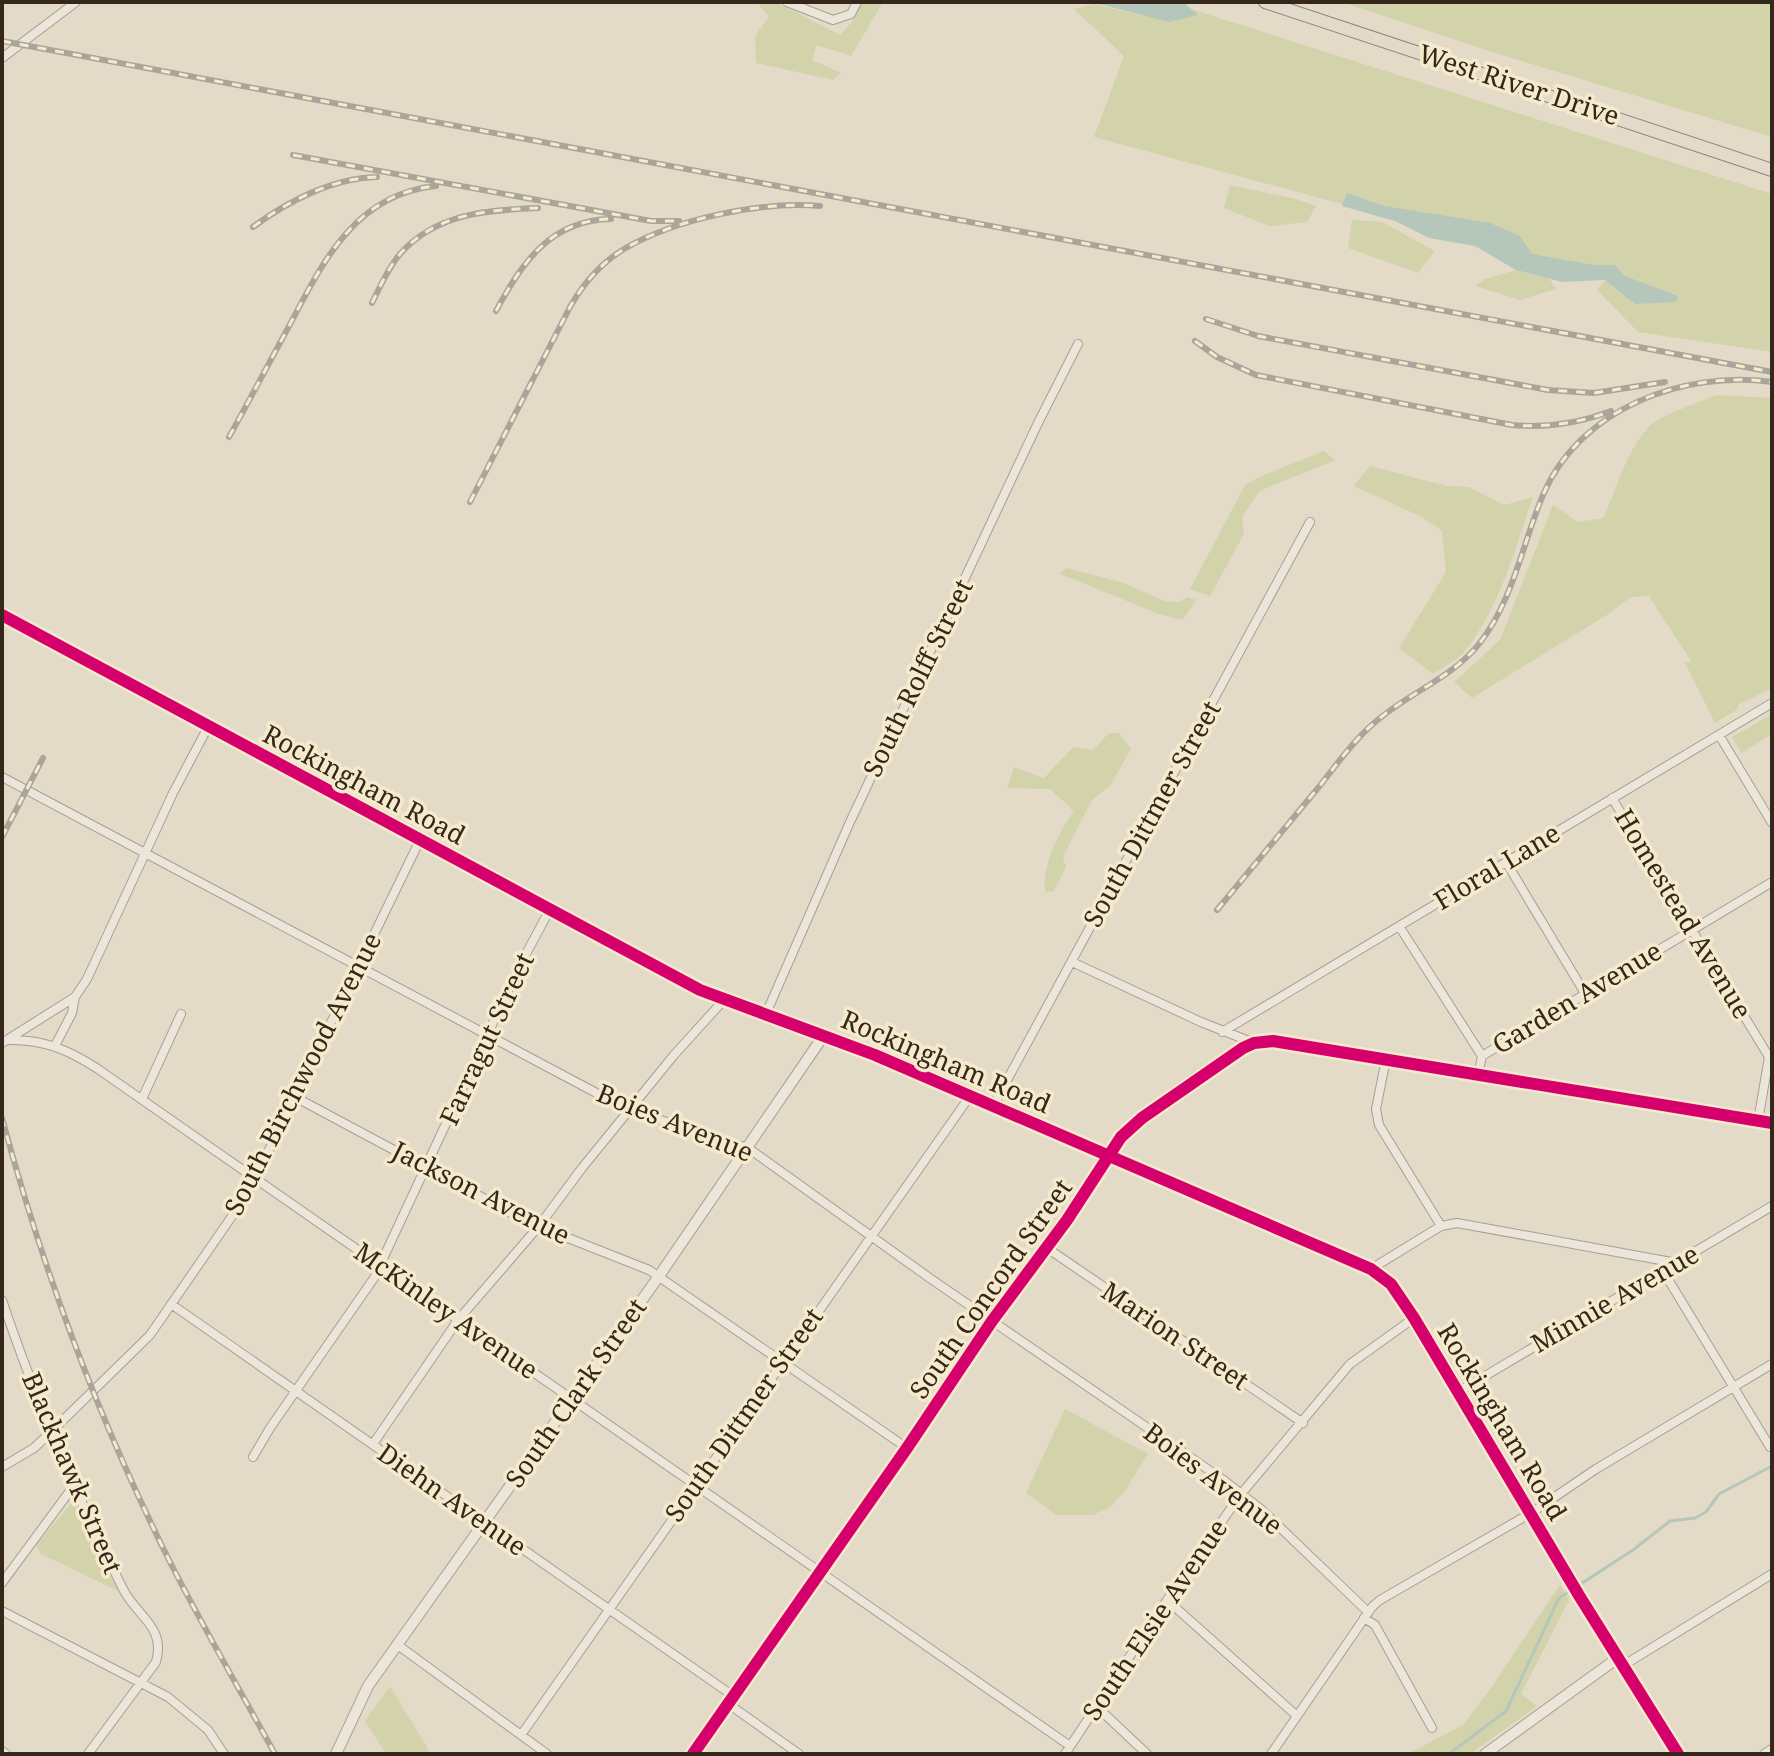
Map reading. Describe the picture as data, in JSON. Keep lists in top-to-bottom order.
{
  "streets": {
    "main road": ["West River Drive"],
    "street": [
      "South Rolff Street",
      "Rockingham Road",
      "South Dittmer Street",
      "Floral Lane",
      "Homestead Avenue",
      "Garden Avenue",
      "Farragut Street",
      "South Birchwood Avenue",
      "Boies Avenue",
      "Jackson Avenue",
      "South Concord Street",
      "Minnie Avenue",
      "McKinley Avenue",
      "Marion Street",
      "South Clark Street",
      "Blackhawk Street",
      "Diehn Avenue",
      "South Elsie Avenue"
    ]
  },
  "crossings": [
    ["South Rolff Street", "Rockingham Road"],
    ["Rockingham Road", "South Dittmer Street"],
    ["Rockingham Road", "Farragut Street"],
    ["Rockingham Road", "South Birchwood Avenue"],
    ["Rockingham Road", "South Concord Street"],
    ["Rockingham Road", "Minnie Avenue"],
    ["Rockingham Road", "South Clark Street"],
    ["Rockingham Road", "South Elsie Avenue"],
    ["South Dittmer Street", "Boies Avenue"],
    ["South Dittmer Street", "Jackson Avenue"],
    ["South Dittmer Street", "McKinley Avenue"],
    ["South Dittmer Street", "Diehn Avenue"],
    ["Floral Lane", "Homestead Avenue"],
    ["Homestead Avenue", "Garden Avenue"],
    ["Farragut Street", "Boies Avenue"],
    ["Farragut Street", "Jackson Avenue"],
    ["Farragut Street", "McKinley Avenue"],
    ["Farragut Street", "Diehn Avenue"],
    ["South Birchwood Avenue", "Boies Avenue"],
    ["South Birchwood Avenue", "Jackson Avenue"],
    ["South Birchwood Avenue", "McKinley Avenue"],
    ["South Birchwood Avenue", "Blackhawk Street"],
    ["South Birchwood Avenue", "Diehn Avenue"],
    ["Boies Avenue", "South Concord Street"],
    ["Boies Avenue", "South Clark Street"],
    ["Boies Avenue", "South Elsie Avenue"],
    ["Jackson Avenue", "South Concord Street"],
    ["Jackson Avenue", "South Clark Street"],
    ["South Concord Street", "McKinley Avenue"],
    ["South Concord Street", "Marion Street"],
    ["South Concord Street", "Diehn Avenue"],
    ["McKinley Avenue", "South Clark Street"],
    ["McKinley Avenue", "South Elsie Avenue"],
    ["Marion Street", "South Elsie Avenue"],
    ["South Clark Street", "Diehn Avenue"]
  ]
}
